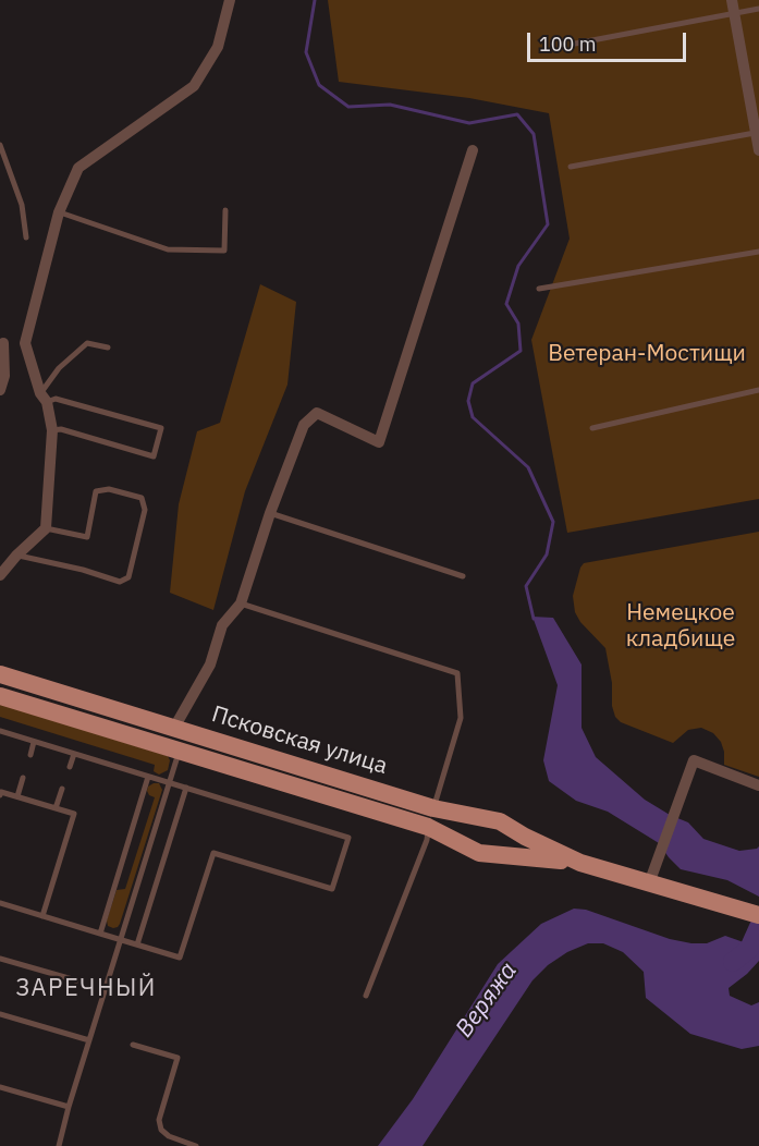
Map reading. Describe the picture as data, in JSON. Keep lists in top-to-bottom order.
{
  "streets": {
    "main road": ["Псковская улица"]
  },
  "districts": ["ЗАРЕЧНЫЙ"],
  "water": ["Веряжа"],
  "parks": ["Ветеран-Мостищи", "Немецкое кладбище"],
  "scale_bar": "100 m"
}
